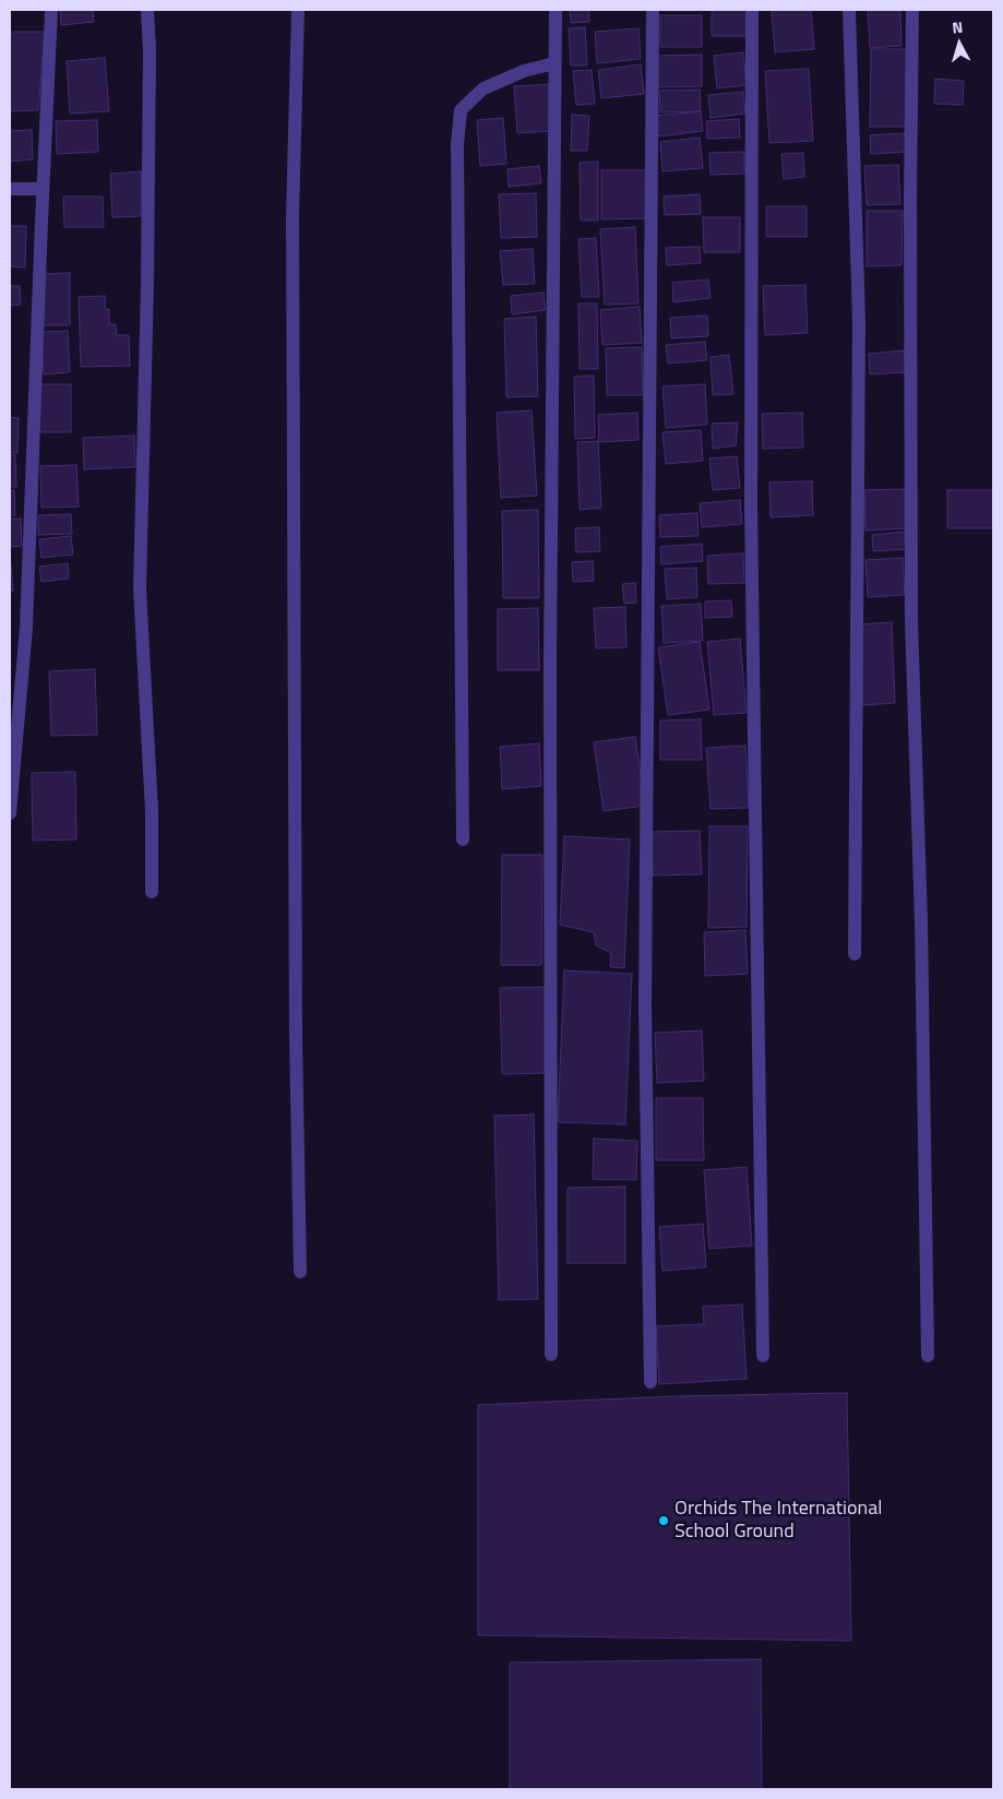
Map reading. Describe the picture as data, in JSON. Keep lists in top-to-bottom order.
{
  "places": ["Orchids The International School Ground"],
  "north": "top"
}
